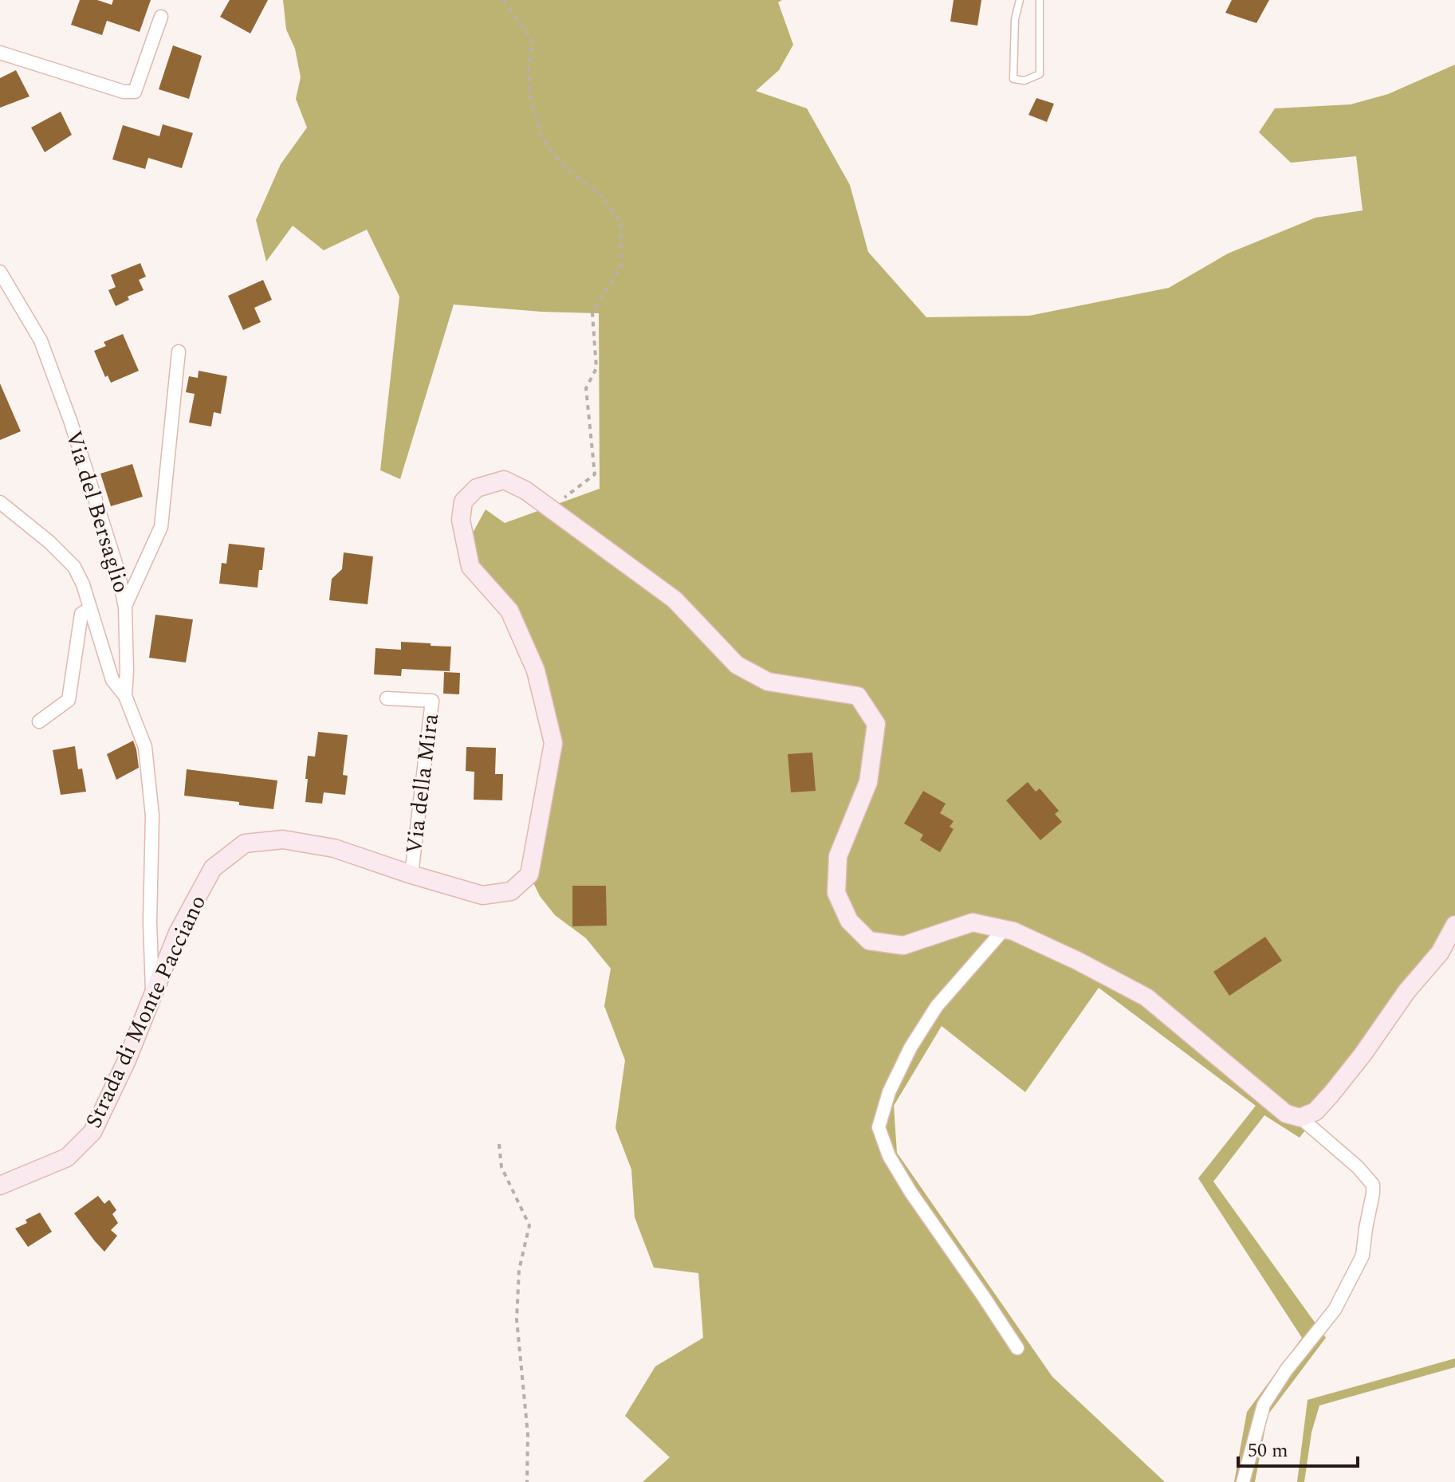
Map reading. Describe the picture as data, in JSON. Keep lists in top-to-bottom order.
{
  "streets": {
    "street": ["Via del Bersaglio", "Via della Mira", "Strada di Monte Pacciano"]
  },
  "crossings": [
    ["Via del Bersaglio", "Strada di Monte Pacciano"],
    ["Via della Mira", "Strada di Monte Pacciano"]
  ],
  "scale_bar": "50 m"
}
